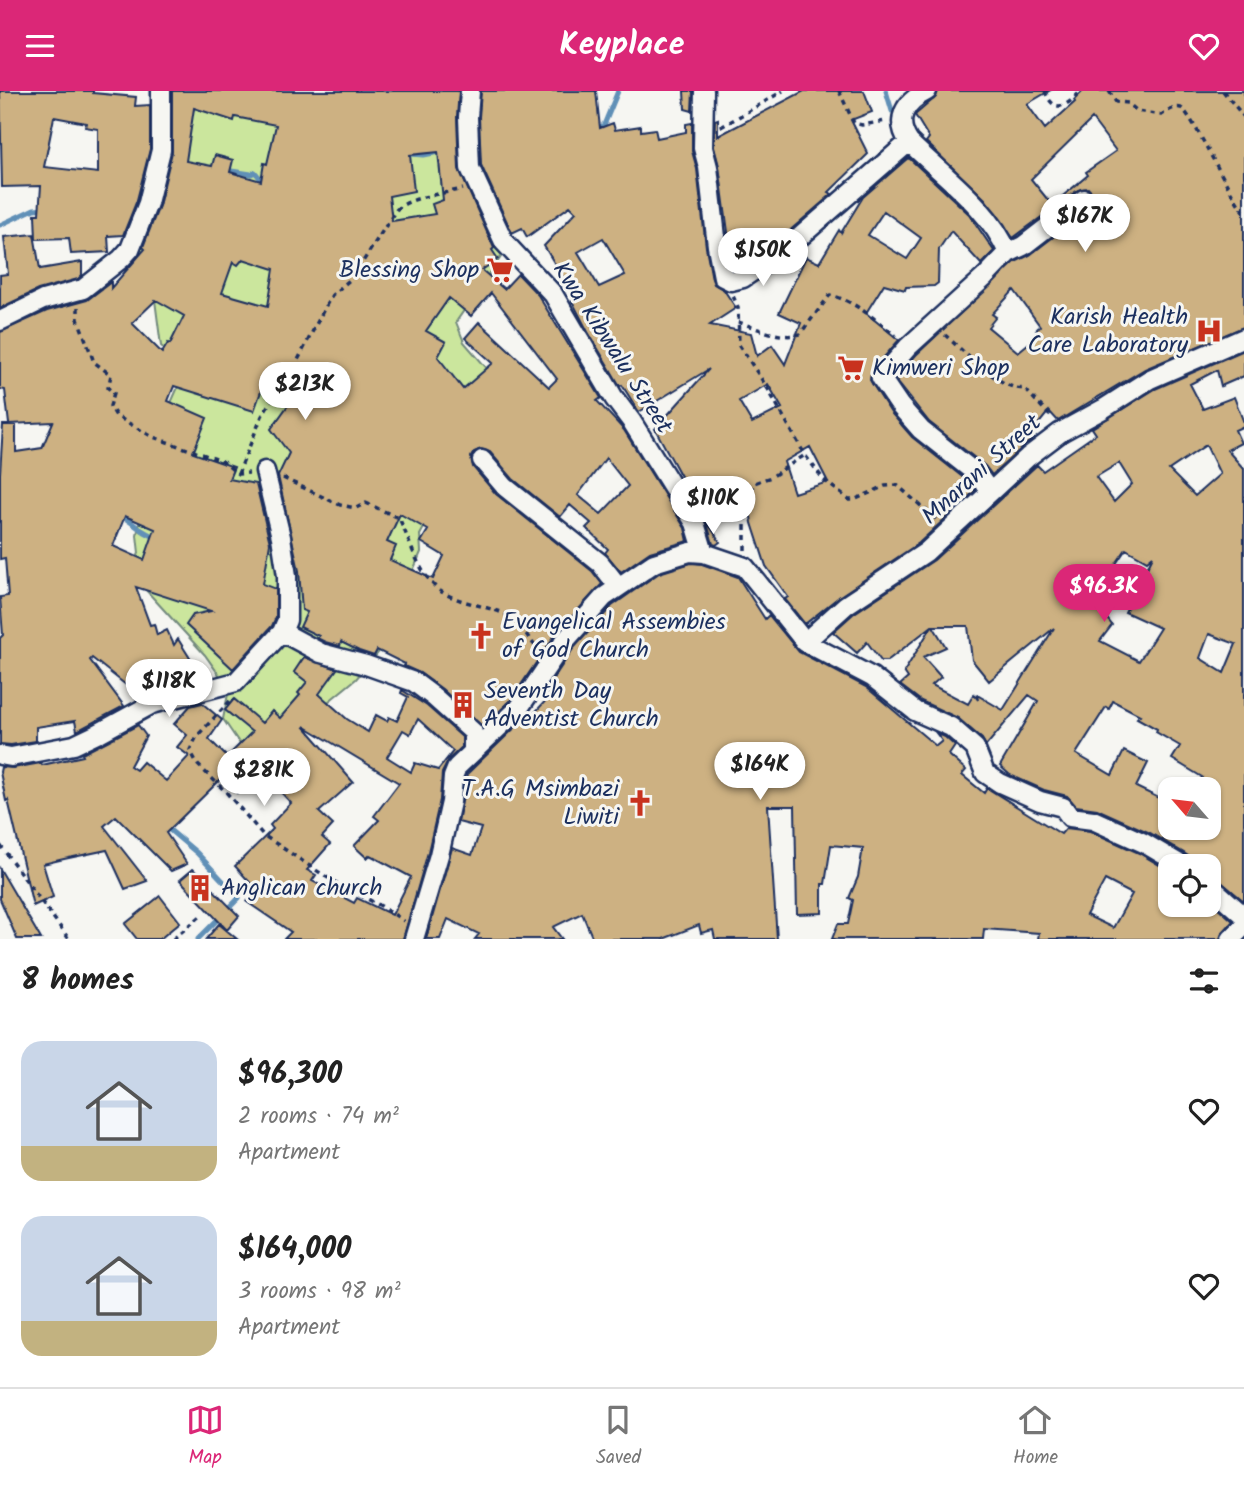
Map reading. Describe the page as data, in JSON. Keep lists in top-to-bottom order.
{
  "streets": {
    "street": ["Kwa Kibwalu Street", "Mnarani Street"]
  },
  "places": {
    "supermarket": ["Blessing Shop", "Kimweri Shop"],
    "hospital": ["Karish Health Care Laboratory"],
    "church": ["Evangelical Assembies of God Church", "T.A.G Msimbazi Liwiti"],
    "building": ["Seventh Day Adventist Church", "Anglican church"]
  },
  "north": "top left",
  "page": {
    "header": "Keyplace",
    "price": [
      "$167K",
      "$150K",
      "$213K",
      "$110K",
      "$96.3K",
      "$118K",
      "$164K",
      "$281K"
    ],
    "heading": "8 homes",
    "list": [
      {
        "name": "$96,300",
        "note": "2 rooms · 74 m² · Apartment"
      },
      {
        "name": "$164,000",
        "note": "3 rooms · 98 m² · Apartment"
      }
    ],
    "tabs": ["Map", "Saved", "Home"]
  }
}
